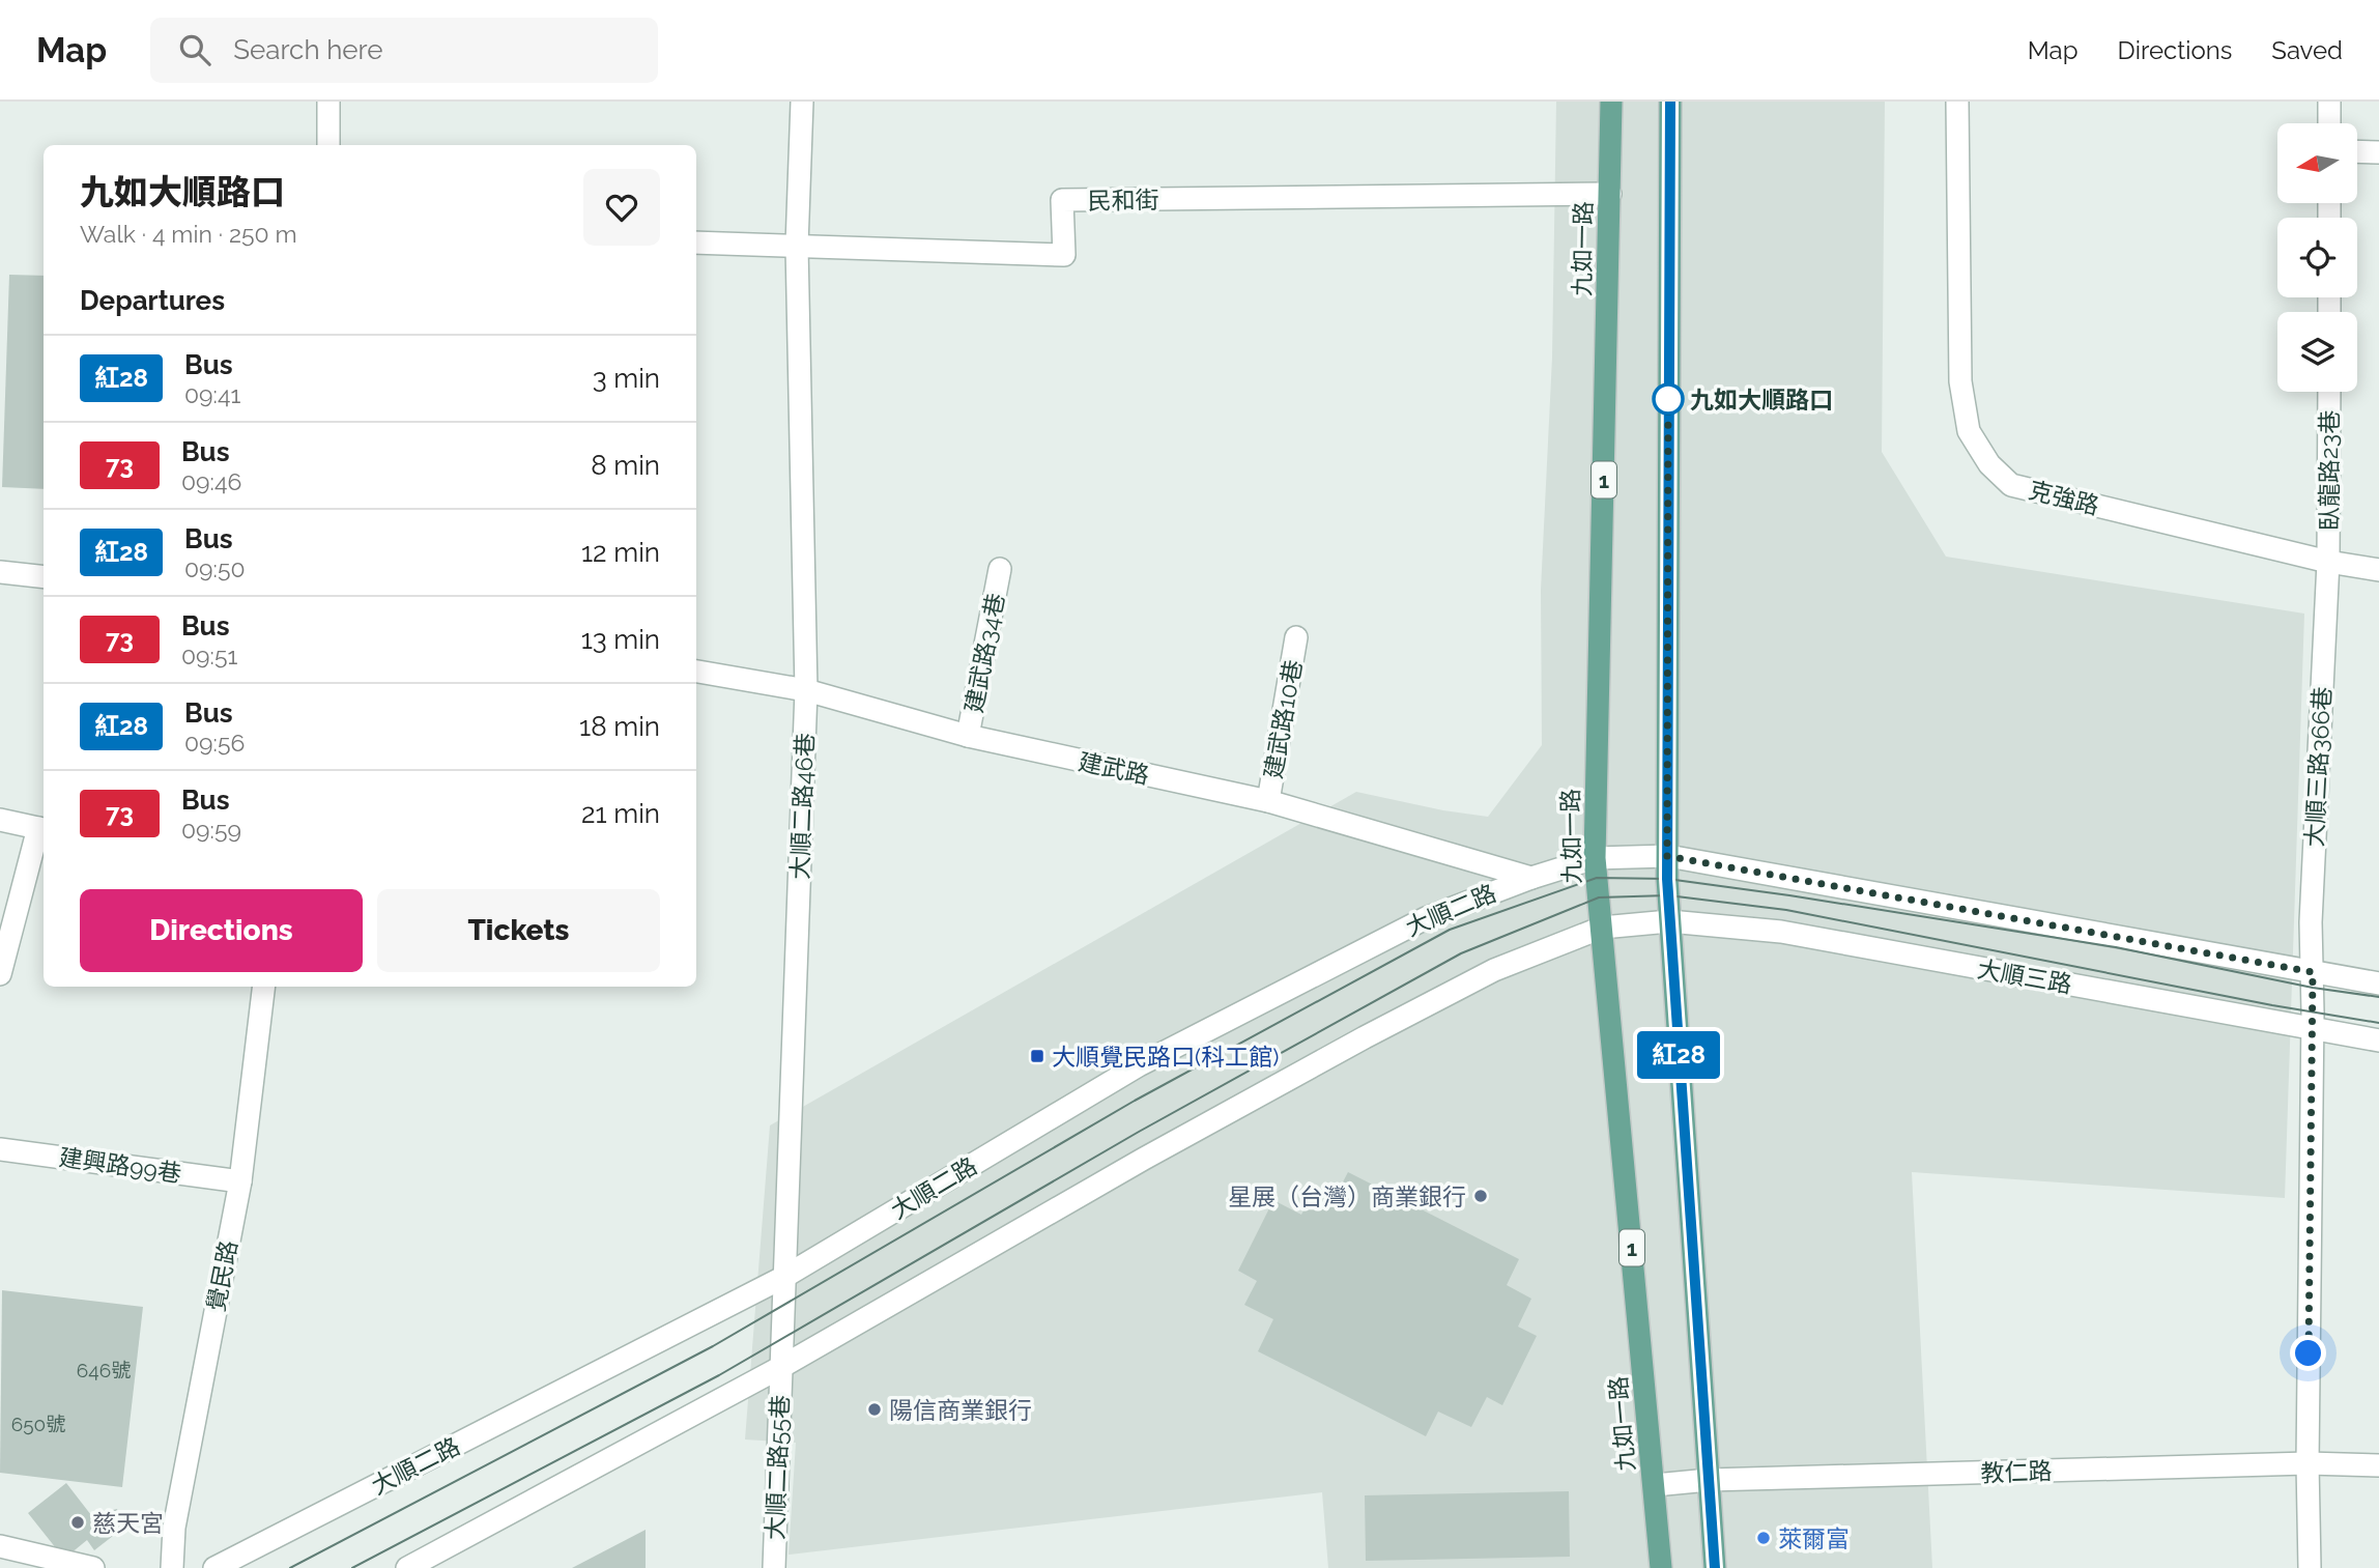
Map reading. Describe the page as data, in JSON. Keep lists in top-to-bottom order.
{
  "streets": {
    "main road": ["九如一路", "1"],
    "street": [
      "民和街",
      "臥龍路23巷",
      "克強路",
      "建武路34巷",
      "建武路10巷",
      "大順三路366巷",
      "建武路",
      "大順二路46巷",
      "大順二路",
      "大順三路",
      "建興路99巷",
      "覺民路",
      "大順二路55巷",
      "教仁路"
    ]
  },
  "crossings": [
    ["民和街", "九如一路"],
    ["民和街", "大順二路46巷"],
    ["九如一路", "大順二路"],
    ["九如一路", "教仁路"],
    ["臥龍路23巷", "克強路"],
    ["臥龍路23巷", "大順三路366巷"],
    ["克強路", "大順三路366巷"],
    ["建武路34巷", "建武路"],
    ["建武路10巷", "建武路"],
    ["大順三路366巷", "大順三路"],
    ["大順三路366巷", "教仁路"],
    ["建武路", "大順二路46巷"],
    ["建武路", "大順二路"],
    ["大順二路46巷", "大順二路"],
    ["大順二路46巷", "大順二路55巷"],
    ["建興路99巷", "覺民路"]
  ],
  "places": {
    "other": [
      "九如大順路口",
      "星展（台灣）商業銀行",
      "陽信商業銀行",
      "慈天宮",
      "萊爾富"
    ],
    "transit": ["大順覺民路口(科工館)"]
  },
  "lines": ["bus line 紅28"],
  "house_numbers": ["646號", "650號"],
  "north": "left",
  "page": {
    "header": "Map",
    "search": "Search here",
    "nav": ["Map", "Directions", "Saved"],
    "on_map": "紅28",
    "heading": [
      ["九如大順路口", "Walk · 4 min · 250 m"],
      "Departures"
    ],
    "list": [
      {
        "mark": "紅28",
        "name": "Bus",
        "note": "09:41",
        "value": "3 min"
      },
      {
        "mark": "73",
        "name": "Bus",
        "note": "09:46",
        "value": "8 min"
      },
      {
        "mark": "紅28",
        "name": "Bus",
        "note": "09:50",
        "value": "12 min"
      },
      {
        "mark": "73",
        "name": "Bus",
        "note": "09:51",
        "value": "13 min"
      },
      {
        "mark": "紅28",
        "name": "Bus",
        "note": "09:56",
        "value": "18 min"
      },
      {
        "mark": "73",
        "name": "Bus",
        "note": "09:59",
        "value": "21 min"
      }
    ],
    "buttons": ["Directions", "Tickets"]
  }
}
